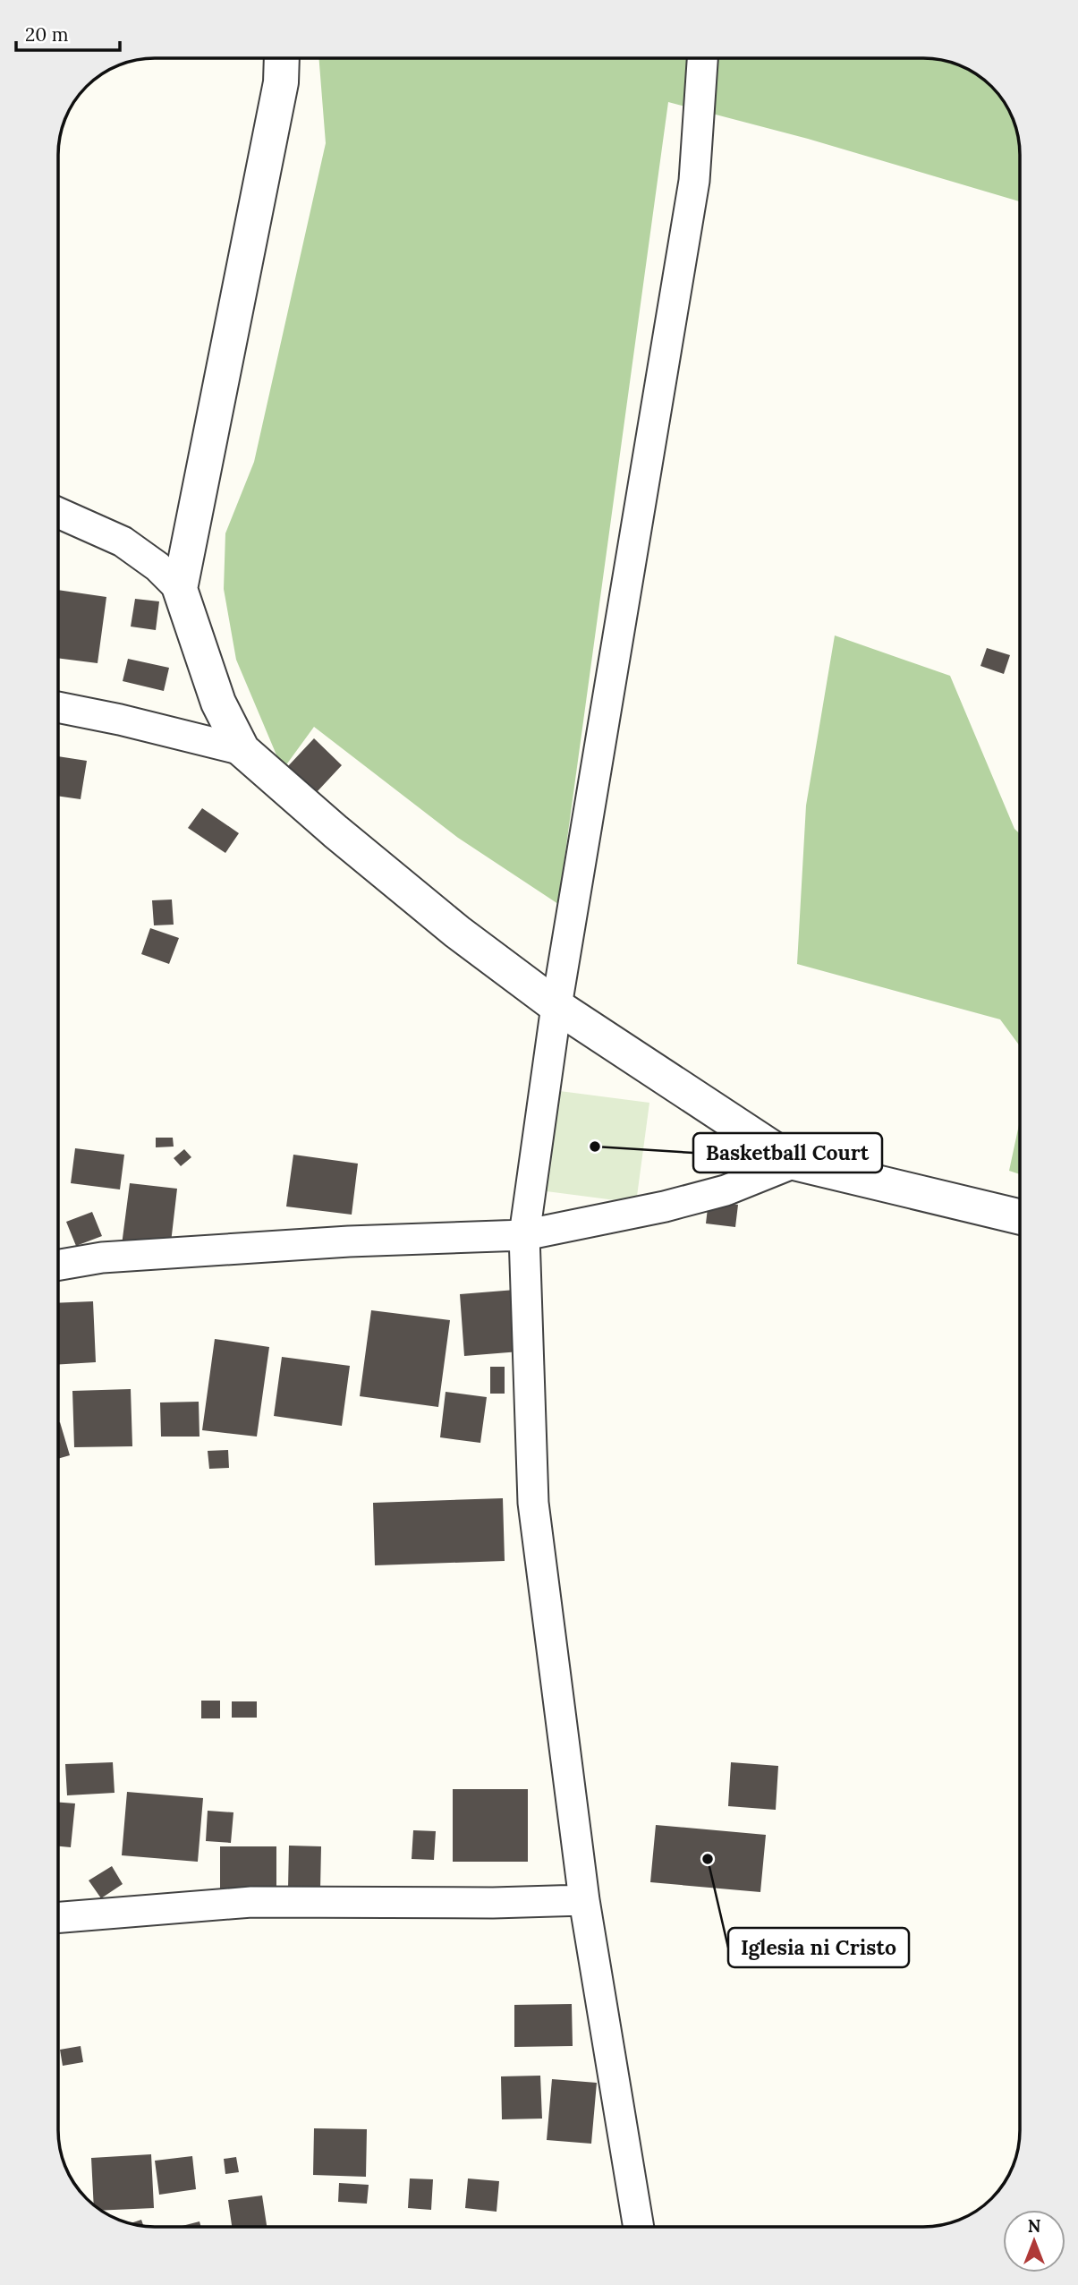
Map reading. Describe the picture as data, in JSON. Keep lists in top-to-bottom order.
{
  "places": ["Basketball Court", "Iglesia ni Cristo"],
  "scale_bar": "20 m",
  "north": "top"
}
